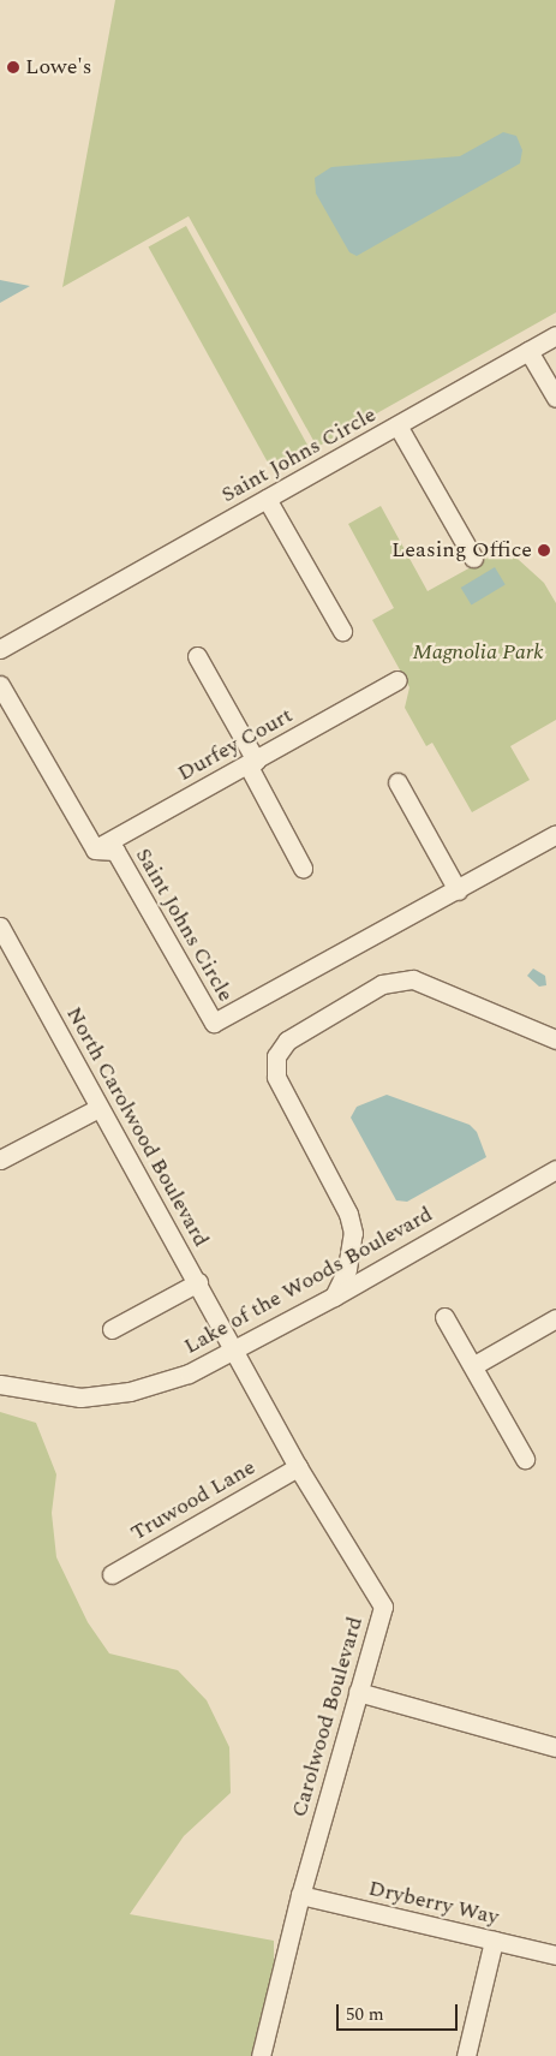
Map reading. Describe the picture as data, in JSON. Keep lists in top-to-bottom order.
{
  "streets": {
    "street": [
      "Saint Johns Circle",
      "Durfey Court",
      "North Carolwood Boulevard",
      "Lake of the Woods Boulevard",
      "Truwood Lane",
      "Carolwood Boulevard",
      "Dryberry Way"
    ]
  },
  "crossings": [
    ["Saint Johns Circle", "Durfey Court"],
    ["North Carolwood Boulevard", "Lake of the Woods Boulevard"],
    ["North Carolwood Boulevard", "Carolwood Boulevard"],
    ["Lake of the Woods Boulevard", "Carolwood Boulevard"],
    ["Truwood Lane", "Carolwood Boulevard"],
    ["Carolwood Boulevard", "Dryberry Way"]
  ],
  "parks": ["Magnolia Park"],
  "places": ["Lowe's", "Leasing Office"],
  "scale_bar": "50 m"
}
